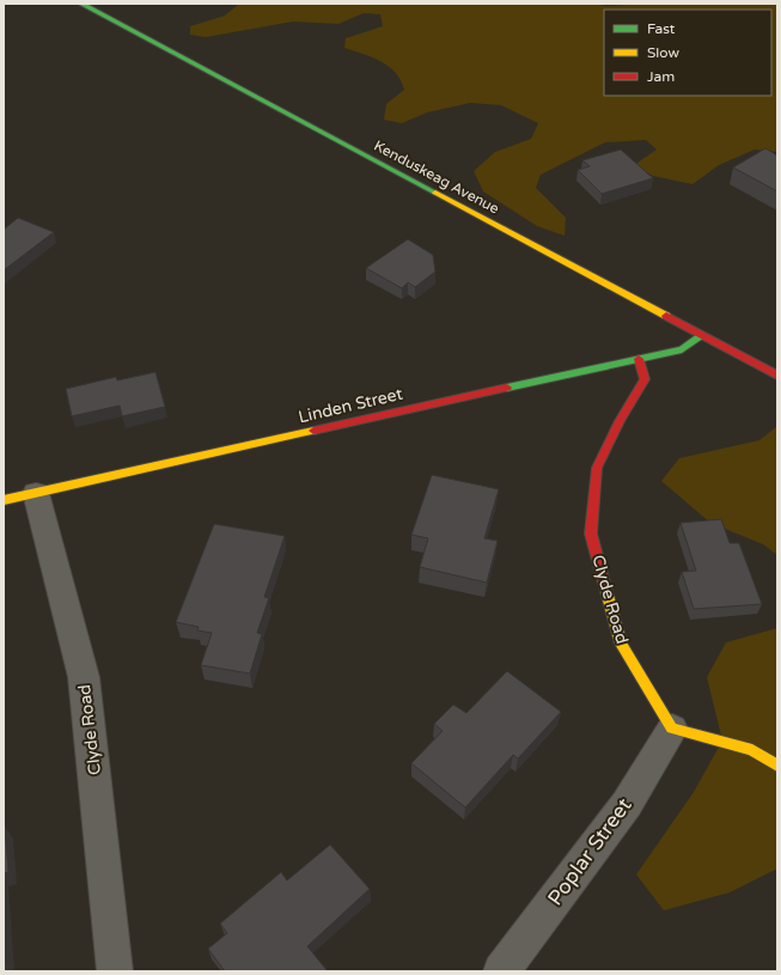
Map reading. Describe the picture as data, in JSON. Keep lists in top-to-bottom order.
{
  "streets": {
    "street": [
      "Kenduskeag Avenue",
      "Linden Street",
      "Clyde Road",
      "Poplar Street"
    ]
  },
  "crossings": [
    ["Kenduskeag Avenue", "Linden Street"],
    ["Linden Street", "Clyde Road"],
    ["Clyde Road", "Poplar Street"]
  ],
  "legend": ["Fast", "Slow", "Jam"]
}
